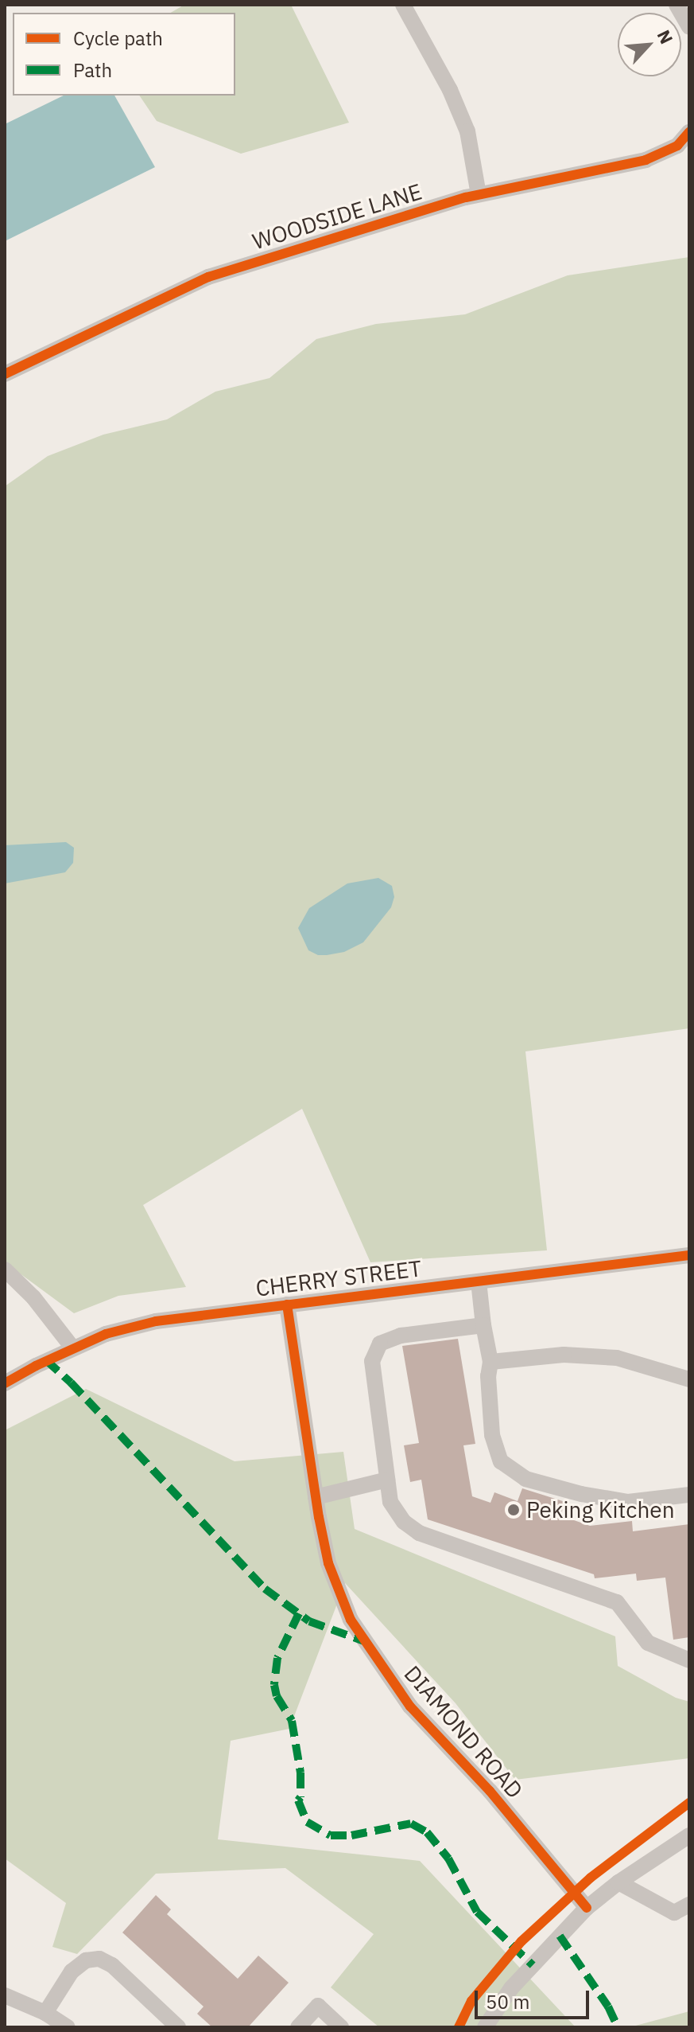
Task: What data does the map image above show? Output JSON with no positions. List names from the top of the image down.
{
  "streets": {
    "street": ["WOODSIDE LANE", "CHERRY STREET", "DIAMOND ROAD"]
  },
  "crossings": [
    ["CHERRY STREET", "DIAMOND ROAD"]
  ],
  "places": ["Peking Kitchen"],
  "legend": ["Cycle path", "Path"],
  "scale_bar": "50 m",
  "north": "top right"
}
